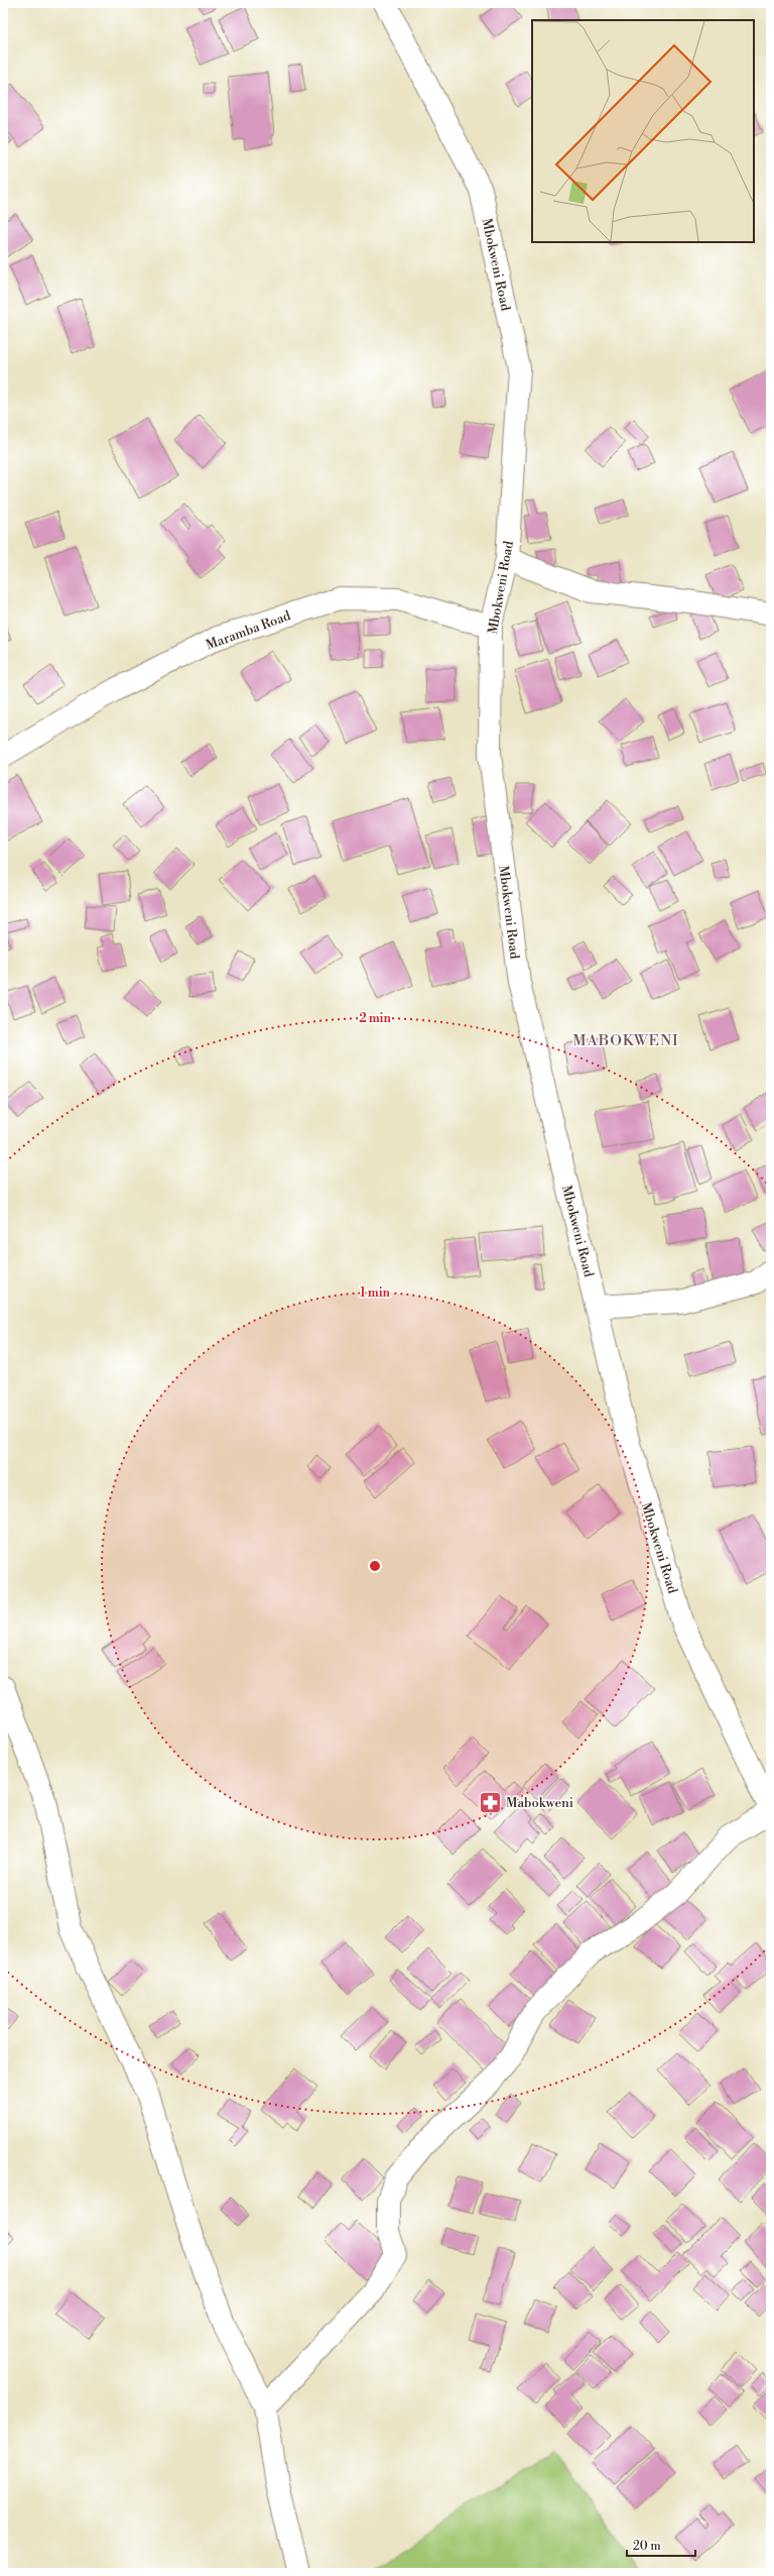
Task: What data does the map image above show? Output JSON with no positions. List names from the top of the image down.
{
  "streets": {
    "street": ["Mbokweni Road", "Maramba Road"]
  },
  "crossings": [
    ["Mbokweni Road", "Maramba Road"]
  ],
  "districts": ["MABOKWENI"],
  "places": {
    "pharmacy": ["Mabokweni"]
  },
  "scale_bar": "20 m",
  "rings": ["2 min", "1 min"]
}
